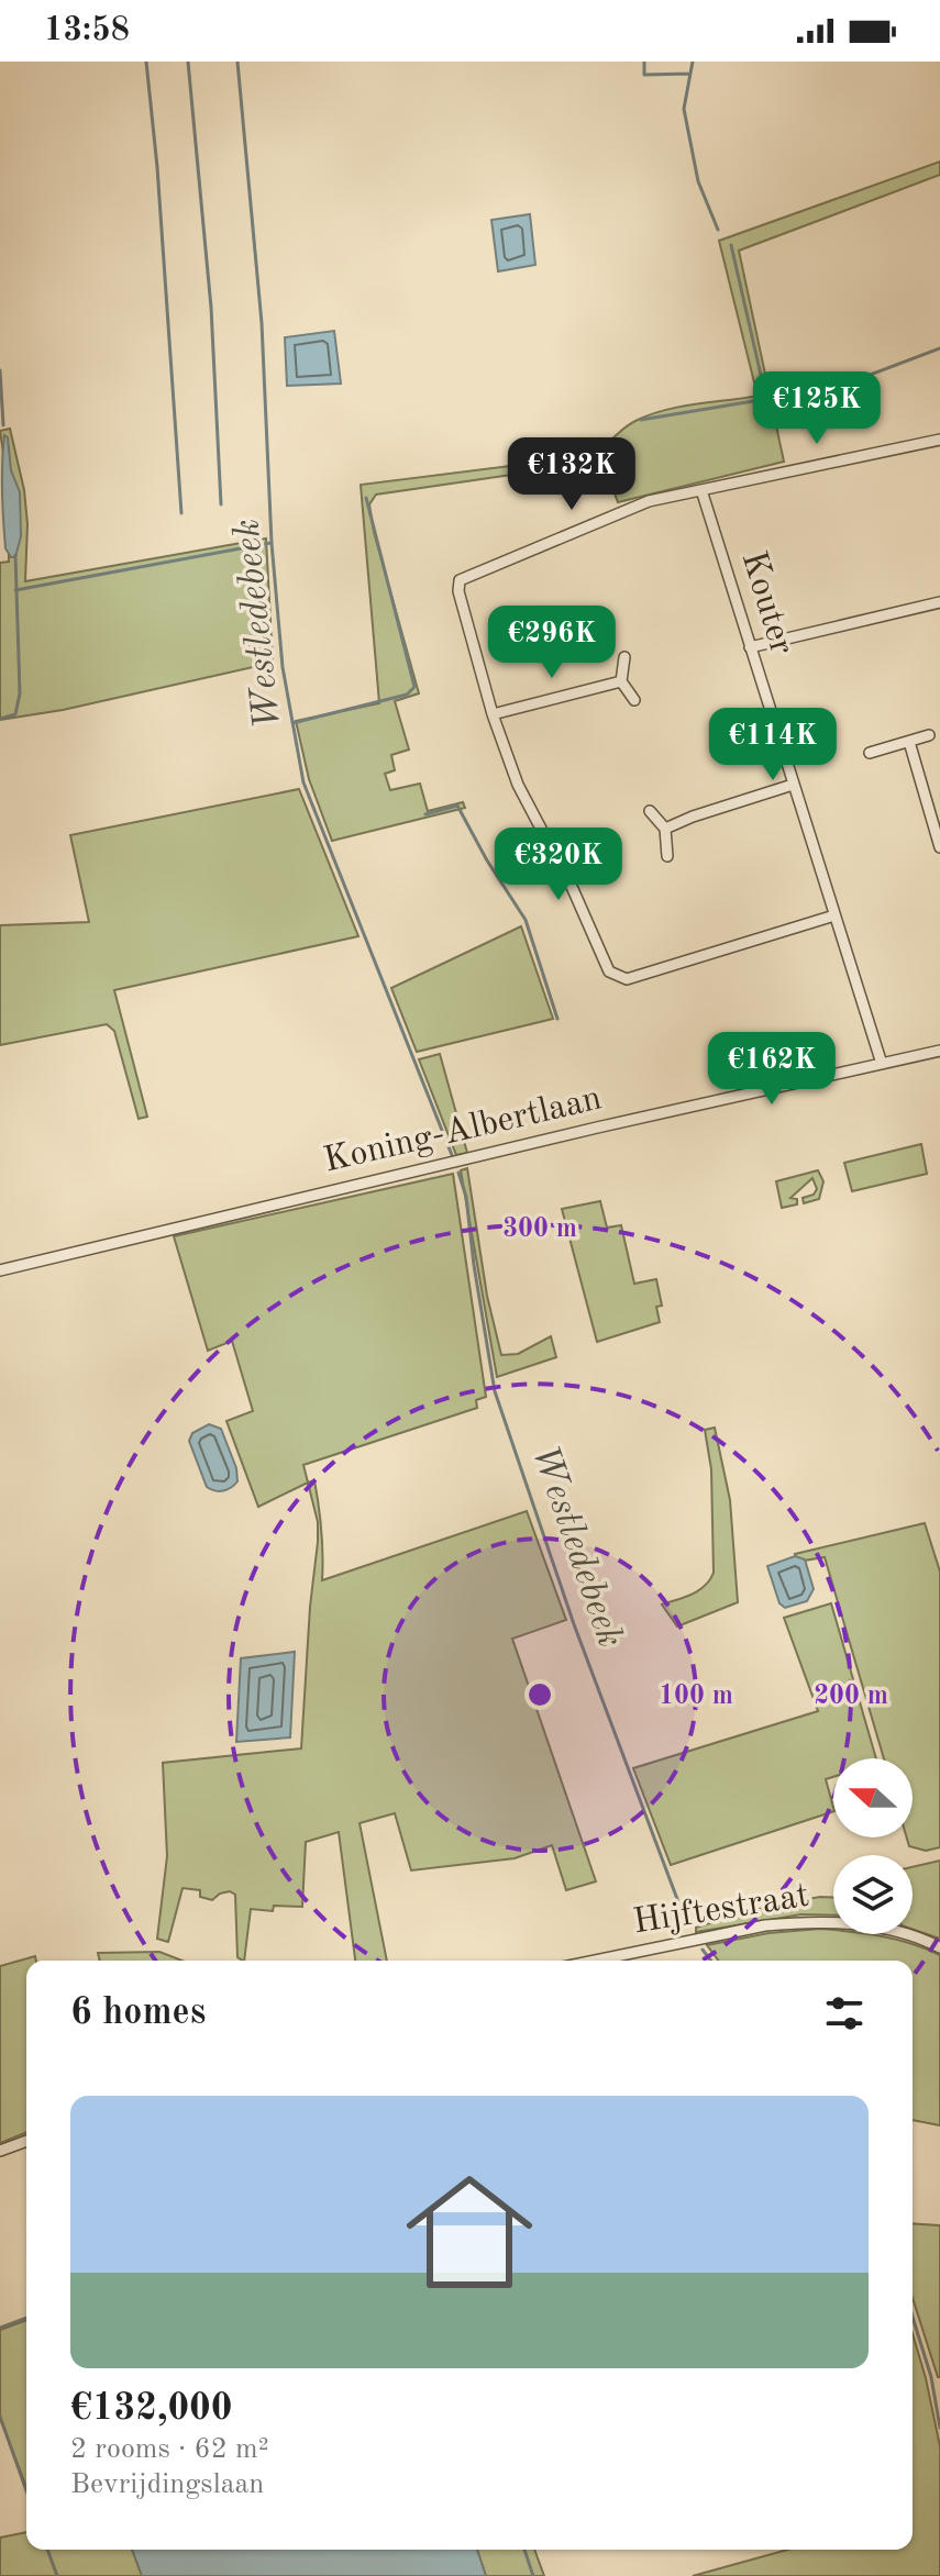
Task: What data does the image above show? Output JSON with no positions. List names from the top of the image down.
{
  "streets": {
    "street": ["Kouter", "Koning-Albertlaan", "Hijftestraat"]
  },
  "crossings": [
    ["Kouter", "Koning-Albertlaan"]
  ],
  "water": ["Westledebeek"],
  "north": "left",
  "page": {
    "status": "13:58",
    "price": [
      "€125K",
      "€132K",
      "€296K",
      "€114K",
      "€320K",
      "€162K"
    ],
    "heading": "6 homes",
    "list": [
      {
        "name": "€132,000",
        "note": "2 rooms · 62 m² · Bevrijdingslaan"
      }
    ]
  },
  "rings": ["300 m", "100 m", "200 m"]
}
